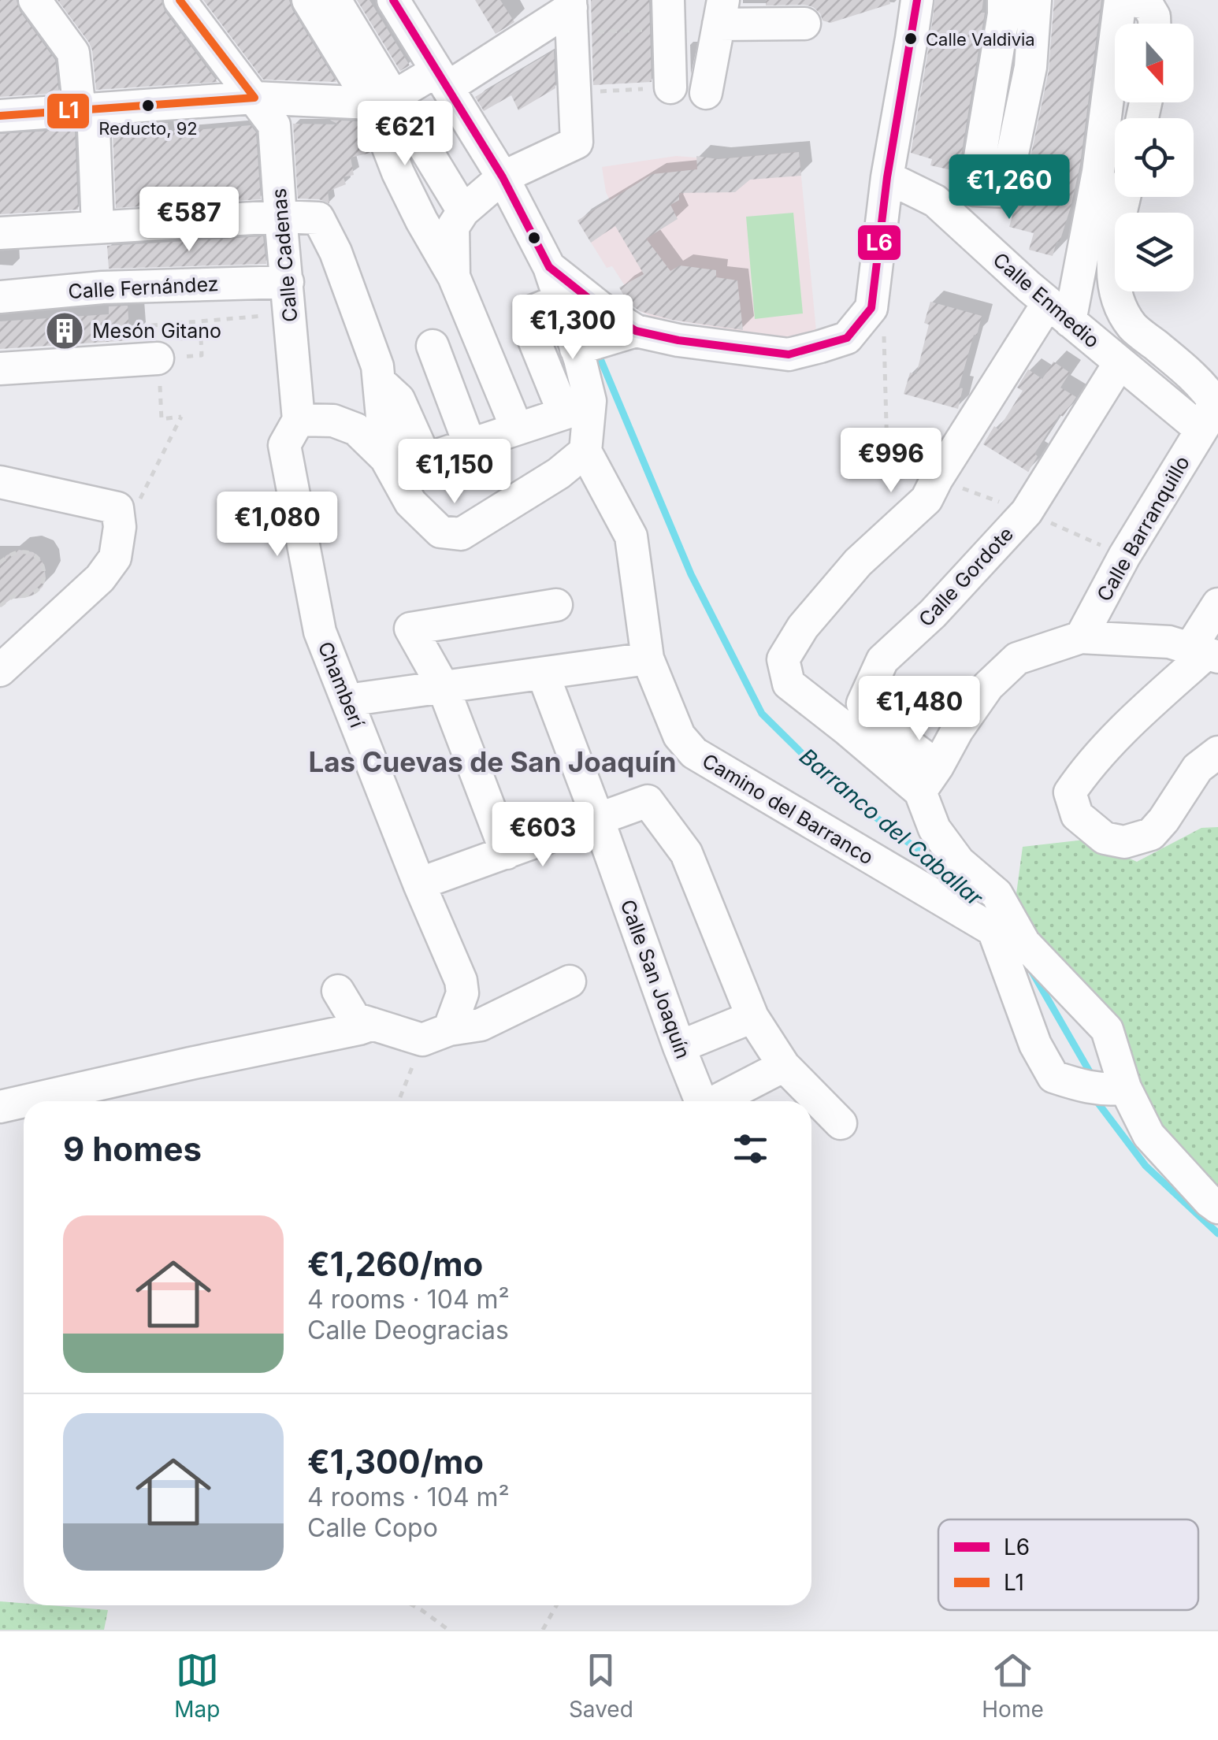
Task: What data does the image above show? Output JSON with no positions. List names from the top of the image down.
{
  "streets": {
    "street": [
      "Calle Cadenas",
      "Calle Fernández",
      "Calle Enmedio",
      "Calle Barranquillo",
      "Calle Gordote",
      "Chamberí",
      "Camino del Barranco",
      "Calle San Joaquín"
    ]
  },
  "crossings": [
    ["Calle Cadenas", "Calle Fernández"],
    ["Calle Cadenas", "Chamberí"],
    ["Calle Enmedio", "Calle Barranquillo"],
    ["Calle Enmedio", "Calle Gordote"]
  ],
  "districts": ["Las Cuevas de San Joaquín"],
  "water": ["Barranco del Caballar"],
  "places": {
    "other": ["Calle Valdivia", "Reducto, 92"],
    "building": ["Mesón Gitano"]
  },
  "lines": ["transit line L6", "transit line L1"],
  "legend": ["L6", "L1"],
  "north": "bottom",
  "page": {
    "price": [
      "€621",
      "€1,260",
      "€587",
      "€1,300",
      "€996",
      "€1,150",
      "€1,080",
      "€1,480",
      "€603"
    ],
    "heading": "9 homes",
    "list": [
      {
        "name": "€1,260/mo",
        "note": "4 rooms · 104 m² · Calle Deogracias"
      },
      {
        "name": "€1,300/mo",
        "note": "4 rooms · 104 m² · Calle Copo"
      }
    ],
    "tabs": ["Map", "Saved", "Home"]
  }
}
